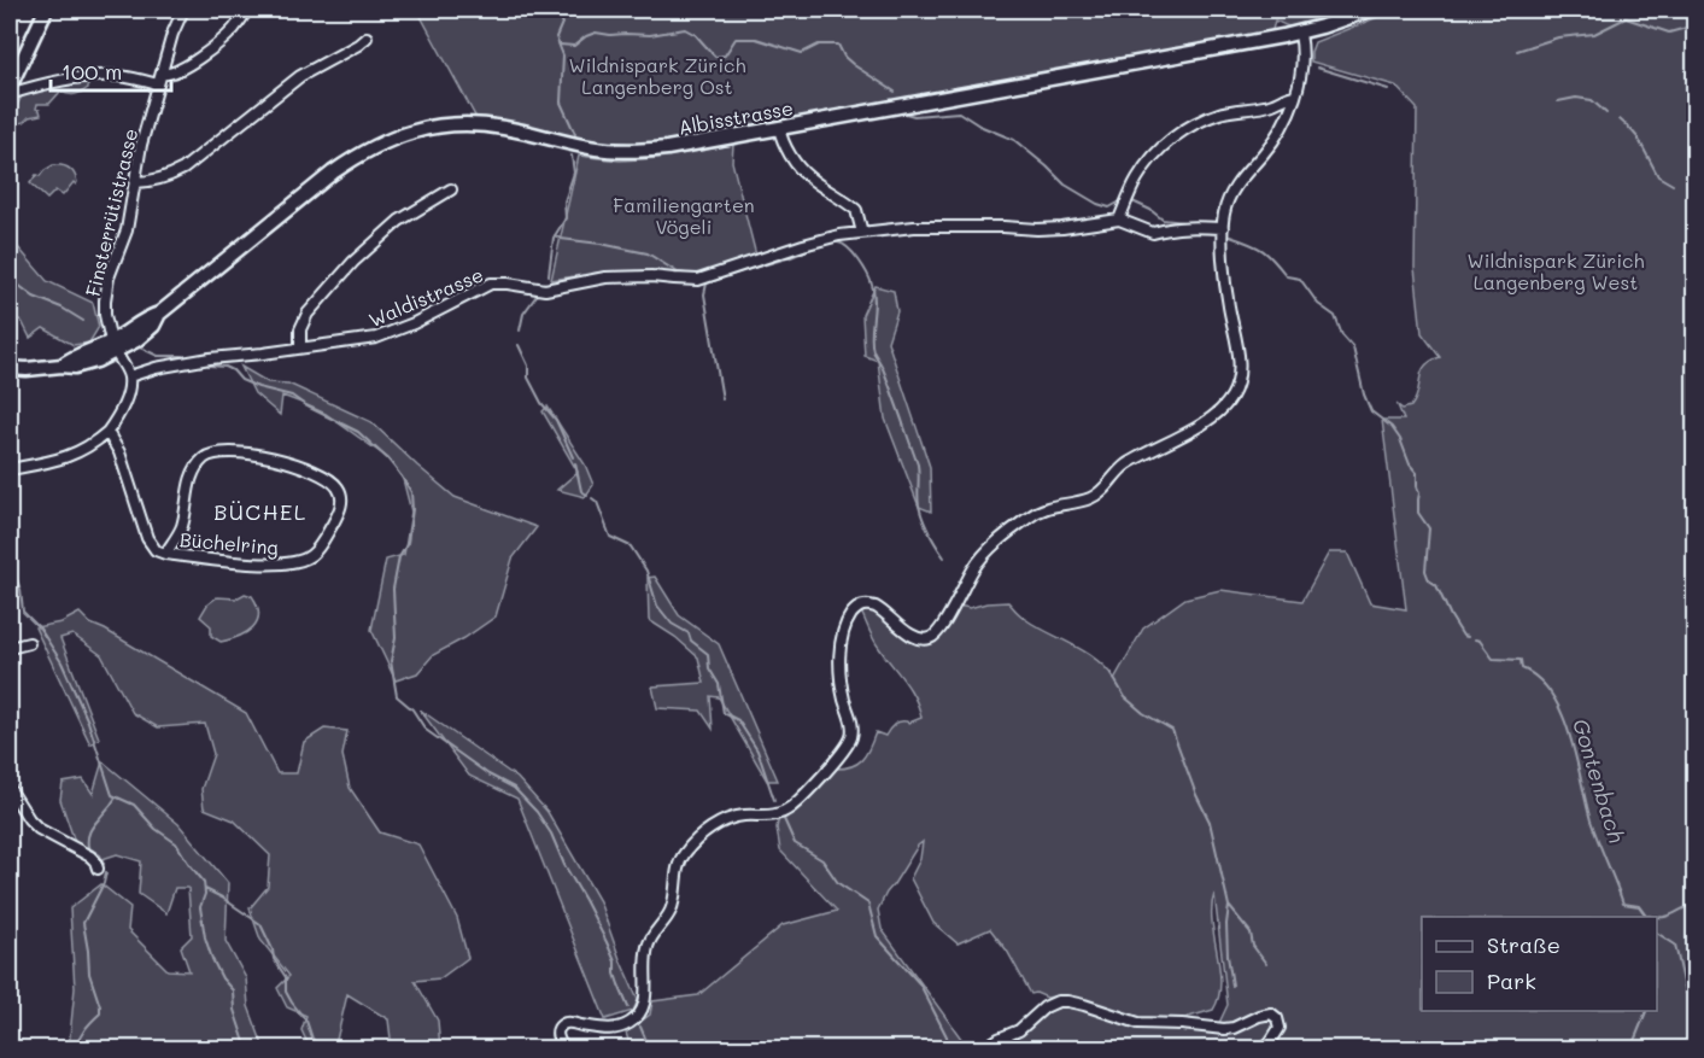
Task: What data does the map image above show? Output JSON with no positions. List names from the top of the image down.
{
  "streets": {
    "main road": ["Albisstrasse"],
    "street": ["Finsterrütistrasse", "Waldistrasse", "Büchelring"]
  },
  "crossings": [
    ["Albisstrasse", "Finsterrütistrasse"]
  ],
  "districts": ["BÜCHEL"],
  "water": ["Gontenbach"],
  "parks": ["Wildnispark Zürich Langenberg Ost", "Familiengarten Vögeli", "Wildnispark Zürich Langenberg West"],
  "legend": ["Straße", "Park"],
  "scale_bar": "100 m"
}
